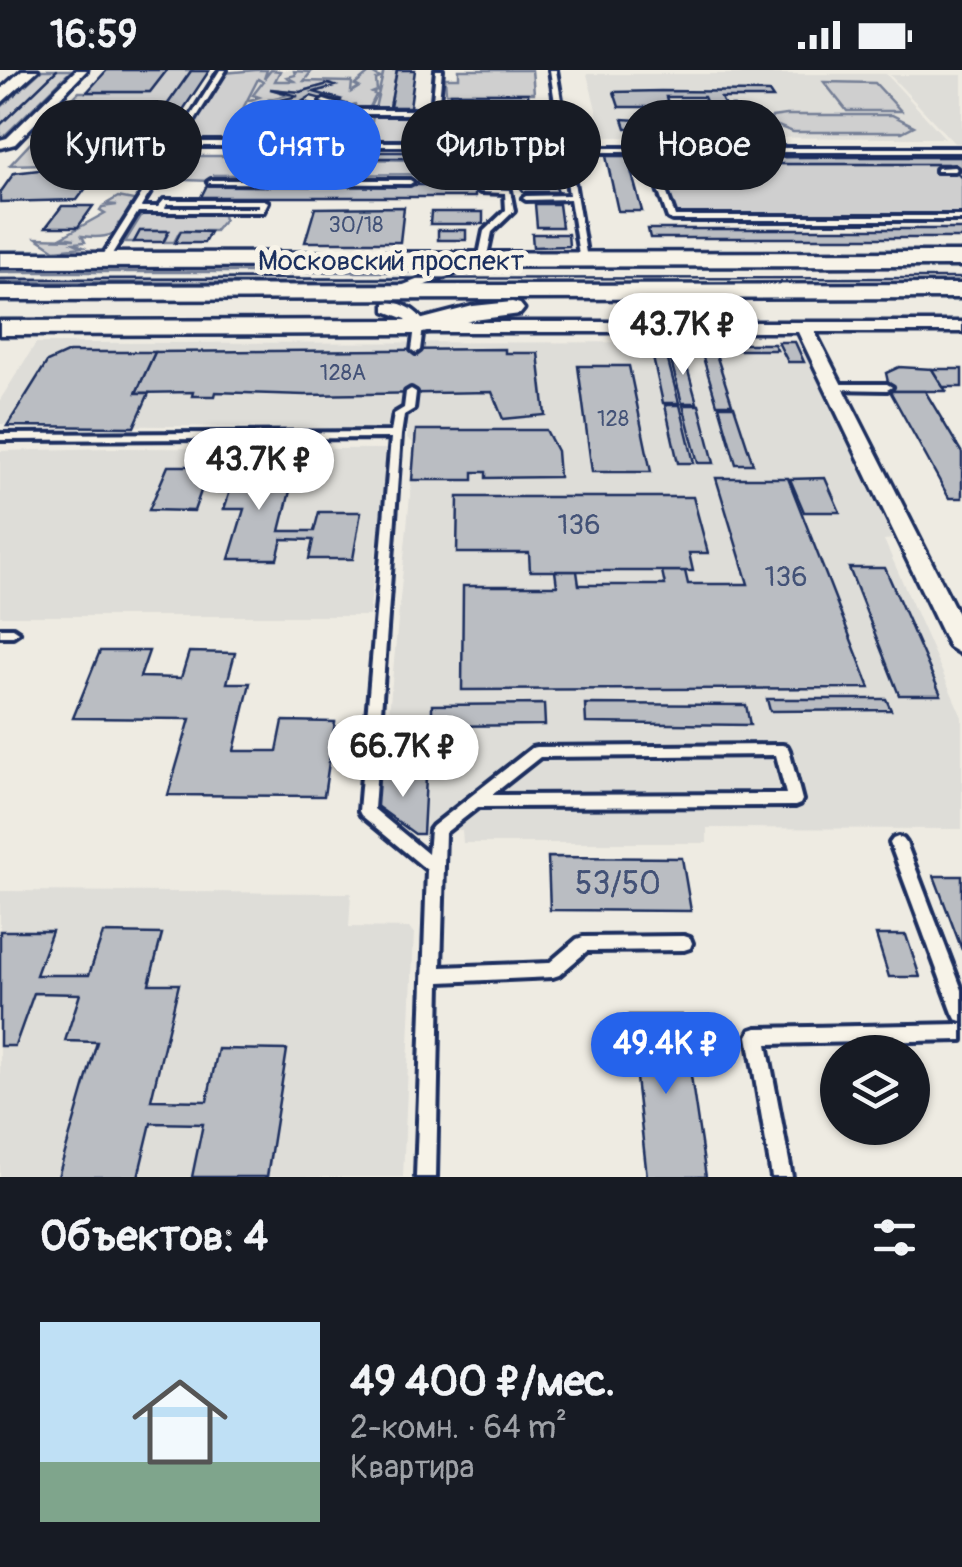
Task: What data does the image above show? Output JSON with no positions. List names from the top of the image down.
{
  "streets": {
    "main road": ["Московский проспект"]
  },
  "house_numbers": [
    "30/18",
    "128А",
    "128",
    "136",
    "136",
    "53/50"
  ],
  "page": {
    "status": "16:59",
    "chip": [
      "Купить",
      "Снять",
      "Фильтры",
      "Новое"
    ],
    "price": [
      "43.7K ₽",
      "43.7K ₽",
      "66.7K ₽",
      "49.4K ₽"
    ],
    "heading": "Объектов: 4",
    "list": [
      {
        "name": "49 400 ₽/мес.",
        "note": "2-комн. · 64 m² · Квартира"
      }
    ]
  }
}
